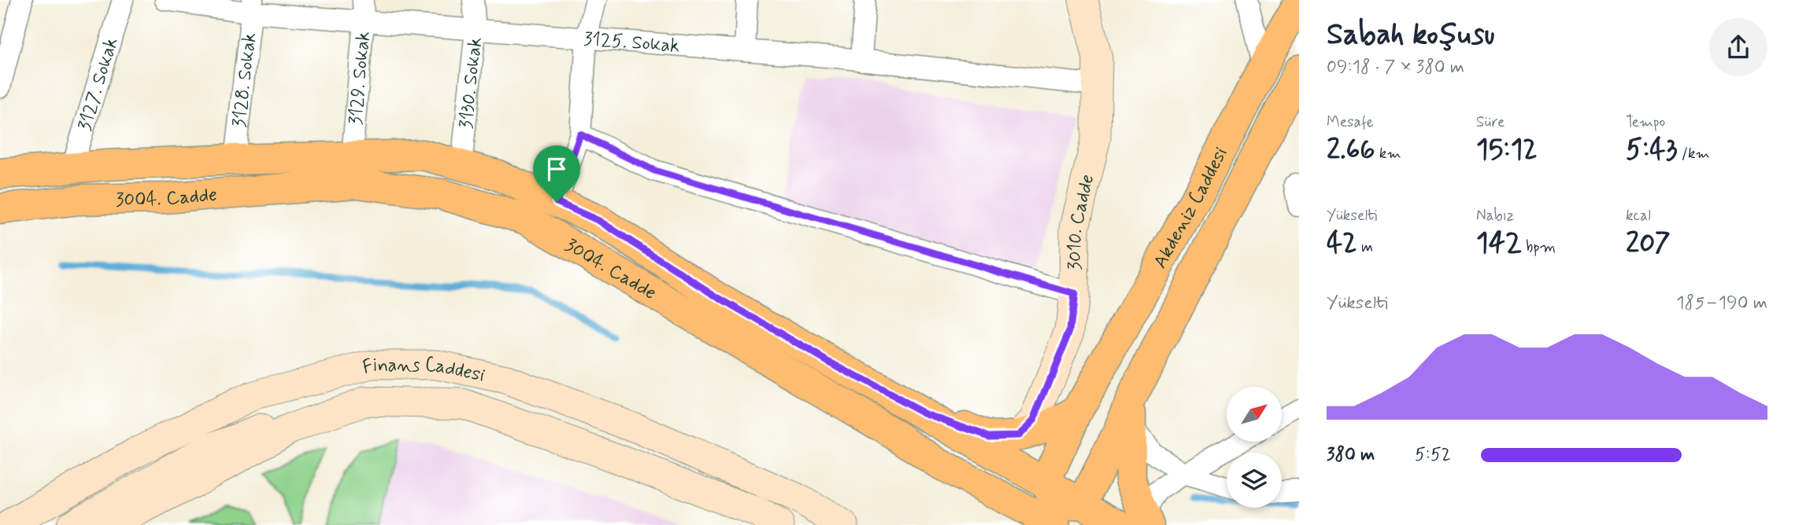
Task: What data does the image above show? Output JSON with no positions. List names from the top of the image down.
{
  "streets": {
    "main road": ["3004. Cadde", "Akdeniz Caddesi"],
    "street": [
      "3125. Sokak",
      "3129. Sokak",
      "3128. Sokak",
      "3130. Sokak",
      "3127. Sokak",
      "3010. Cadde",
      "Finans Caddesi"
    ]
  },
  "crossings": [
    ["3125. Sokak", "3129. Sokak"],
    ["3125. Sokak", "3128. Sokak"],
    ["3125. Sokak", "3130. Sokak"],
    ["3125. Sokak", "3010. Cadde"],
    ["3129. Sokak", "3004. Cadde"],
    ["3128. Sokak", "3004. Cadde"],
    ["3130. Sokak", "3004. Cadde"],
    ["3127. Sokak", "3004. Cadde"],
    ["3004. Cadde", "Akdeniz Caddesi"]
  ],
  "north": "top right",
  "page": {
    "heading": ["Sabah koşusu", "09:18 · 7 × 380 m"],
    "stats": [
      ["Mesafe", "2.66 km"],
      ["Süre", "15:12"],
      ["Tempo", "5:43 /km"],
      ["Yükselti", "42 m"],
      ["Nabız", "142 bpm"],
      ["kcal", "207"]
    ],
    "chart": ["Yükselti", "185–190 m"],
    "list": [
      {
        "name": "380 m",
        "note": "5:52"
      }
    ]
  }
}
